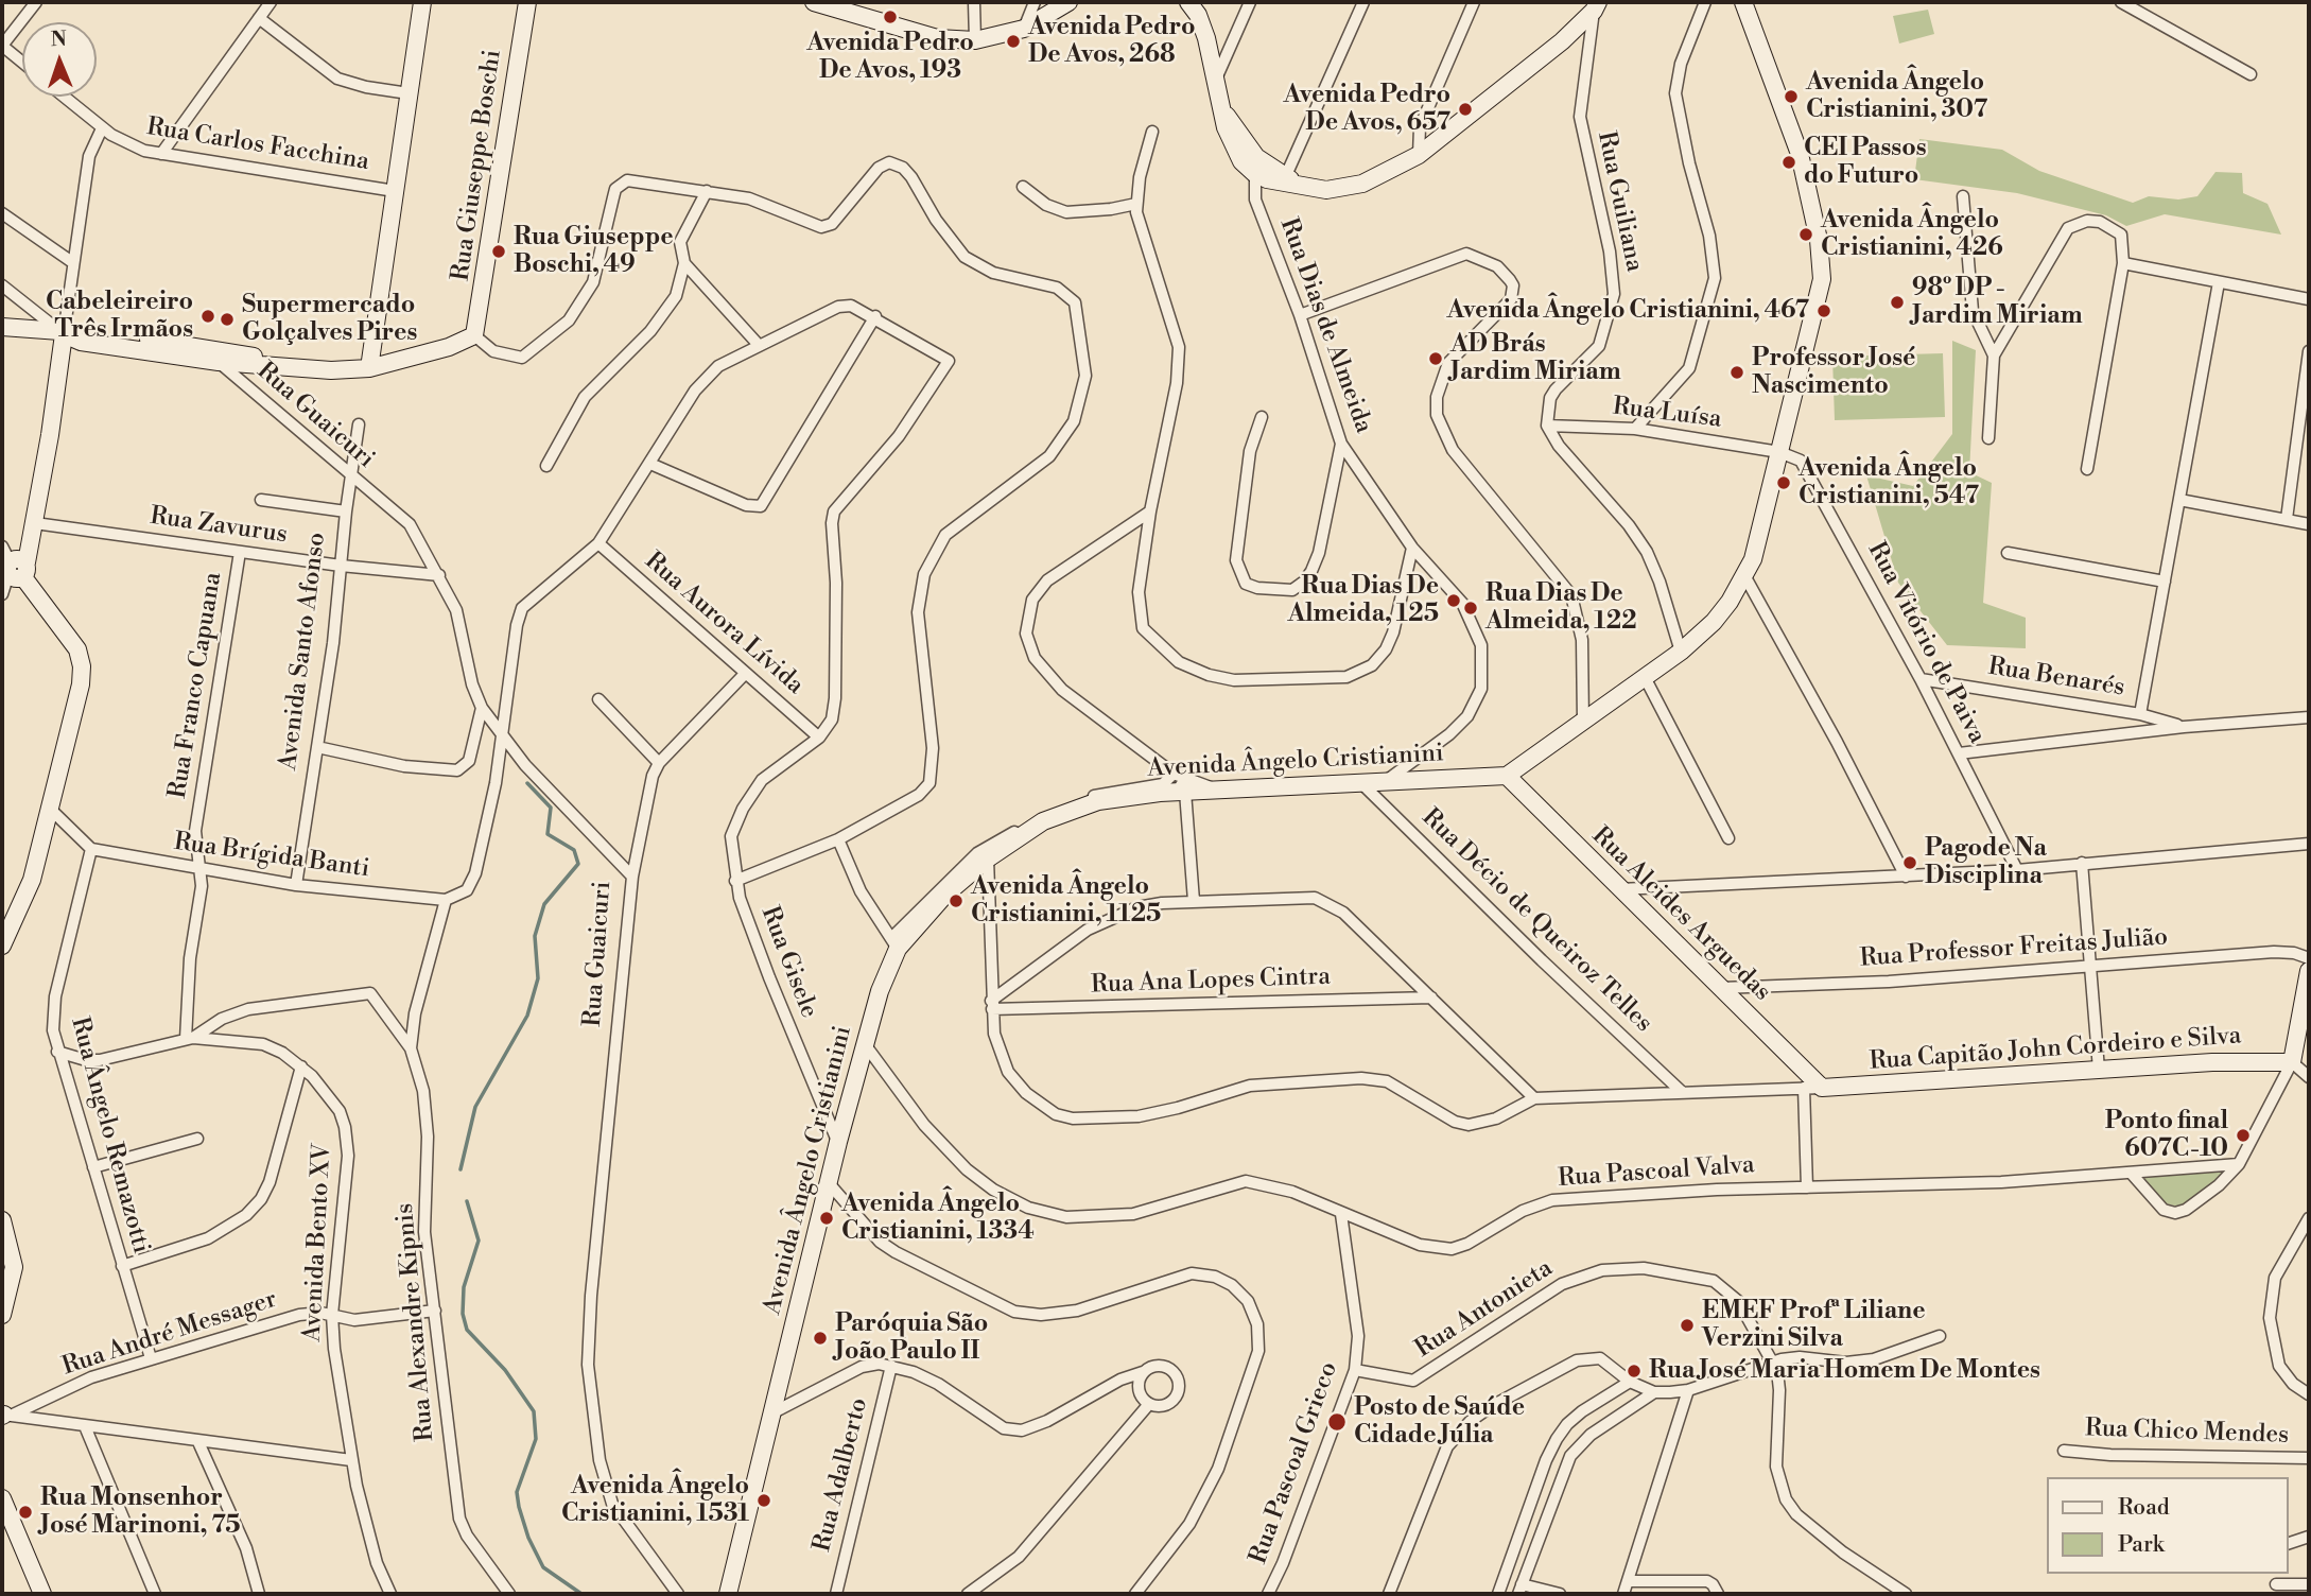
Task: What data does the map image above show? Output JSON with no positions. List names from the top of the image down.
{
  "streets": {
    "street": [
      "Rua Carlos Facchina",
      "Rua Giuseppe Boschi",
      "Rua Guiliana",
      "Rua Dias de Almeida",
      "Rua Luísa",
      "Rua Guaicuri",
      "Rua Zavurus",
      "Rua Aurora Lívida",
      "Rua Vitório de Paiva",
      "Avenida Santo Afonso",
      "Rua Benarés",
      "Rua Franco Capuana",
      "Avenida Ângelo Cristianini",
      "Rua Brígida Banti",
      "Rua Alcides Arguedas",
      "Rua Décio de Queiroz Telles",
      "Rua Professor Freitas Julião",
      "Rua Gisele",
      "Rua Ana Lopes Cintra",
      "Rua Capitão John Cordeiro e Silva",
      "Rua Ângelo Remazotti",
      "Rua Pascoal Valva",
      "Avenida Bento XV",
      "Rua Antonieta",
      "Rua Alexandre Kipnis",
      "Rua André Messager",
      "Rua Chico Mendes",
      "Rua Pascoal Grieco",
      "Rua Adalberto"
    ]
  },
  "crossings": [
    ["Rua Guiliana", "Rua Luísa"],
    ["Rua Dias de Almeida", "Avenida Ângelo Cristianini"],
    ["Rua Luísa", "Rua Vitório de Paiva"],
    ["Rua Guaicuri", "Rua Zavurus"],
    ["Rua Guaicuri", "Avenida Santo Afonso"],
    ["Rua Zavurus", "Avenida Santo Afonso"],
    ["Rua Zavurus", "Rua Franco Capuana"],
    ["Rua Aurora Lívida", "Rua Gisele"],
    ["Rua Vitório de Paiva", "Rua Benarés"],
    ["Avenida Santo Afonso", "Rua Brígida Banti"],
    ["Rua Franco Capuana", "Rua Brígida Banti"],
    ["Rua Franco Capuana", "Avenida Bento XV"],
    ["Rua Franco Capuana", "Rua Alexandre Kipnis"],
    ["Avenida Ângelo Cristianini", "Rua Alcides Arguedas"],
    ["Avenida Ângelo Cristianini", "Rua Décio de Queiroz Telles"],
    ["Avenida Ângelo Cristianini", "Rua Gisele"],
    ["Avenida Ângelo Cristianini", "Rua Pascoal Valva"],
    ["Rua Brígida Banti", "Rua Ângelo Remazotti"],
    ["Rua Alcides Arguedas", "Rua Professor Freitas Julião"],
    ["Rua Alcides Arguedas", "Rua Capitão John Cordeiro e Silva"],
    ["Rua Ângelo Remazotti", "Avenida Bento XV"],
    ["Rua Ângelo Remazotti", "Rua André Messager"],
    ["Rua Pascoal Valva", "Rua Pascoal Grieco"],
    ["Avenida Bento XV", "Rua Alexandre Kipnis"],
    ["Avenida Bento XV", "Rua André Messager"],
    ["Rua Antonieta", "Rua Pascoal Grieco"],
    ["Rua Alexandre Kipnis", "Rua André Messager"]
  ],
  "places": [
    "Avenida Pedro De Avos, 193",
    "Avenida Pedro De Avos, 268",
    "Avenida Ângelo Cristianini, 307",
    "Avenida Pedro De Avos, 657",
    "CEI Passos do Futuro",
    "Avenida Ângelo Cristianini, 426",
    "Rua Giuseppe Boschi, 49",
    "98º DP - Jardim Miriam",
    "Avenida Ângelo Cristianini, 467",
    "Cabeleireiro Três Irmãos",
    "Supermercado Golçalves Pires",
    "AD Brás Jardim Miriam",
    "Professor José Nascimento",
    "Avenida Ângelo Cristianini, 547",
    "Rua Dias De Almeida, 125",
    "Rua Dias De Almeida, 122",
    "Pagode Na Disciplina",
    "Avenida Ângelo Cristianini, 1125",
    "Ponto final 607C-10",
    "Avenida Ângelo Cristianini, 1334",
    "EMEF Profª Liliane Verzini Silva",
    "Paróquia São João Paulo II",
    "Rua José Maria Homem De Montes",
    "Posto de Saúde Cidade Júlia",
    "Avenida Ângelo Cristianini, 1531",
    "Rua Monsenhor José Marinoni, 75"
  ],
  "legend": ["Road", "Park"],
  "north": "top"
}
